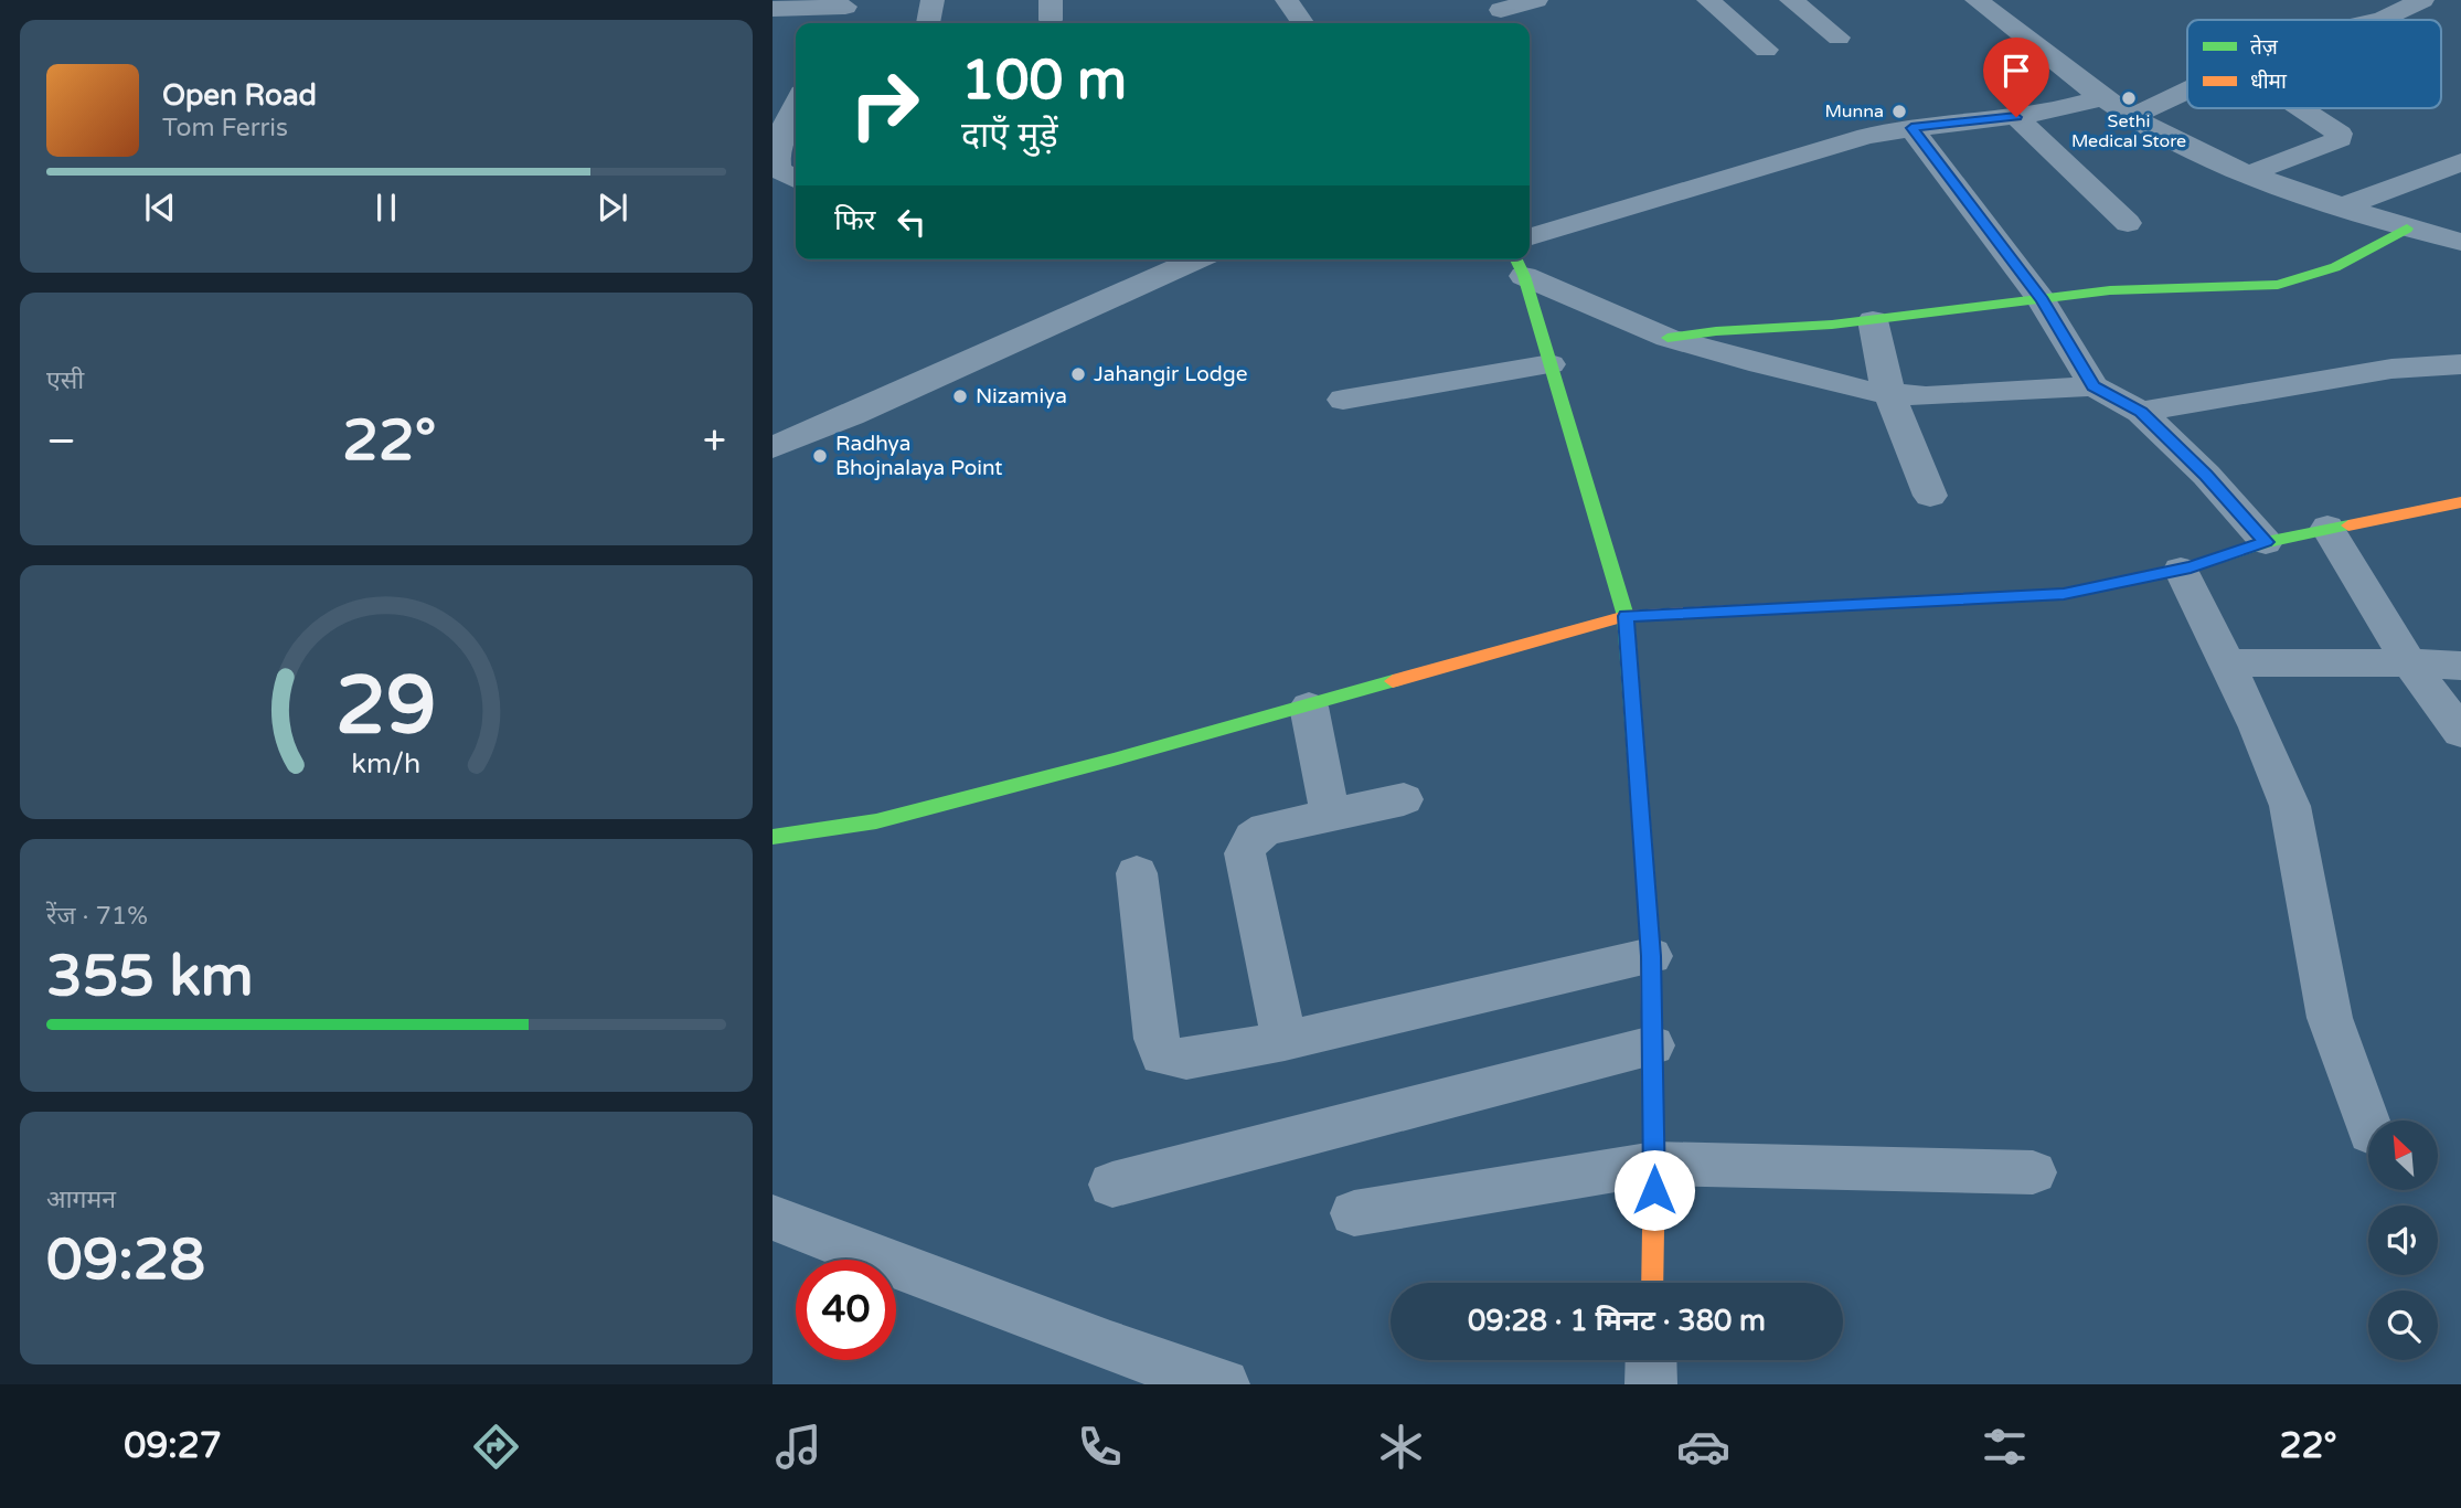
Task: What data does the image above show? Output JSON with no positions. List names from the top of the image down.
{
  "places": [
    "Sethi Medical Store",
    "Munna",
    "Jahangir Lodge",
    "Nizamiya",
    "Radhya Bhojnalaya Point"
  ],
  "legend": ["तेज़", "धीमा"],
  "north": "top left",
  "page": {
    "turn": ["100 m", "दाएँ मुड़ें"],
    "song": ["Open Road", "Tom Ferris"],
    "then": "फिर",
    "tile": [
      "एसी",
      ["रेंज · 71%", "355 km"],
      ["आगमन", "09:28"]
    ],
    "heat": ["−", "22°", "+"],
    "limit": "40",
    "trip": "09:28 · 1 मिनट · 380 m",
    "tabs": ["09:27", "22°"],
    "gauge": ["29", "km/h"]
  }
}
